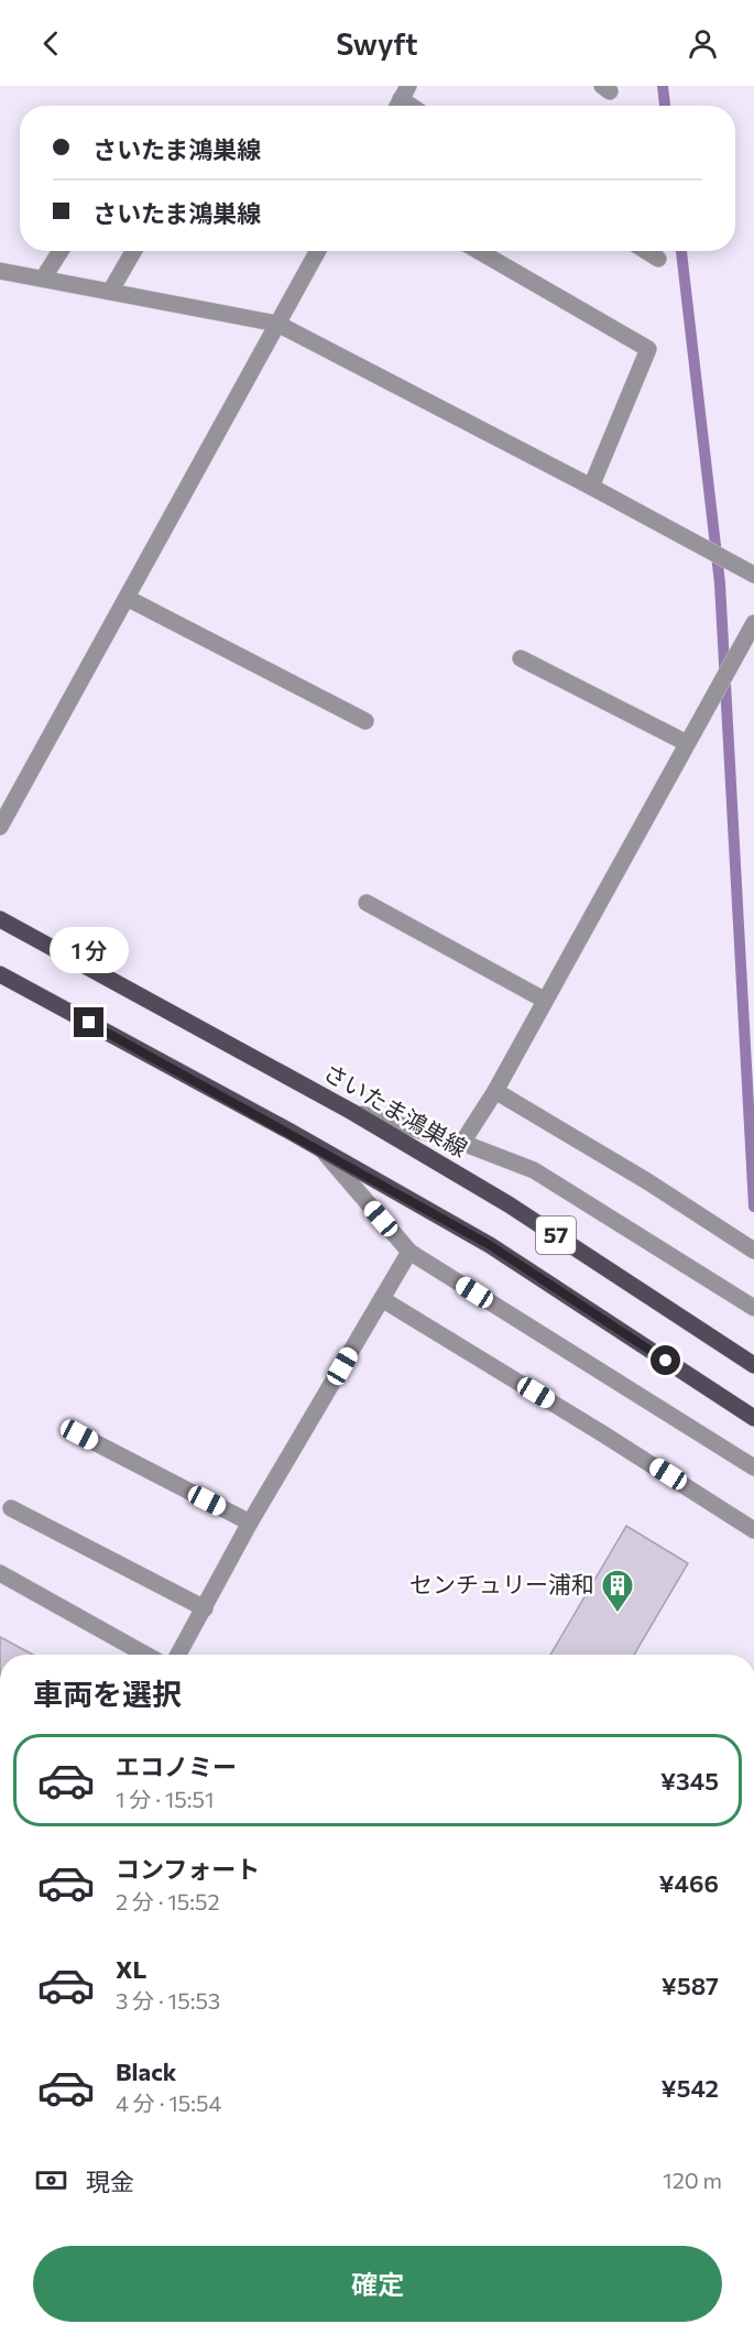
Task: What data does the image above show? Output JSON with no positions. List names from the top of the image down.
{
  "streets": {
    "main road": ["さいたま鴻巣線", "57"]
  },
  "places": {
    "building": ["センチュリー浦和"]
  },
  "page": {
    "header": "Swyft",
    "banner": ["さいたま鴻巣線", "さいたま鴻巣線"],
    "bubble": "1 分",
    "heading": "車両を選択",
    "list": [
      {
        "name": "エコノミー",
        "note": "1 分 · 15:51",
        "value": "¥345"
      },
      {
        "name": "コンフォート",
        "note": "2 分 · 15:52",
        "value": "¥466"
      },
      {
        "name": "XL",
        "note": "3 分 · 15:53",
        "value": "¥587"
      },
      {
        "name": "Black",
        "note": "4 分 · 15:54",
        "value": "¥542"
      }
    ],
    "pay": ["現金", "120 m"],
    "buttons": "確定"
  }
}
